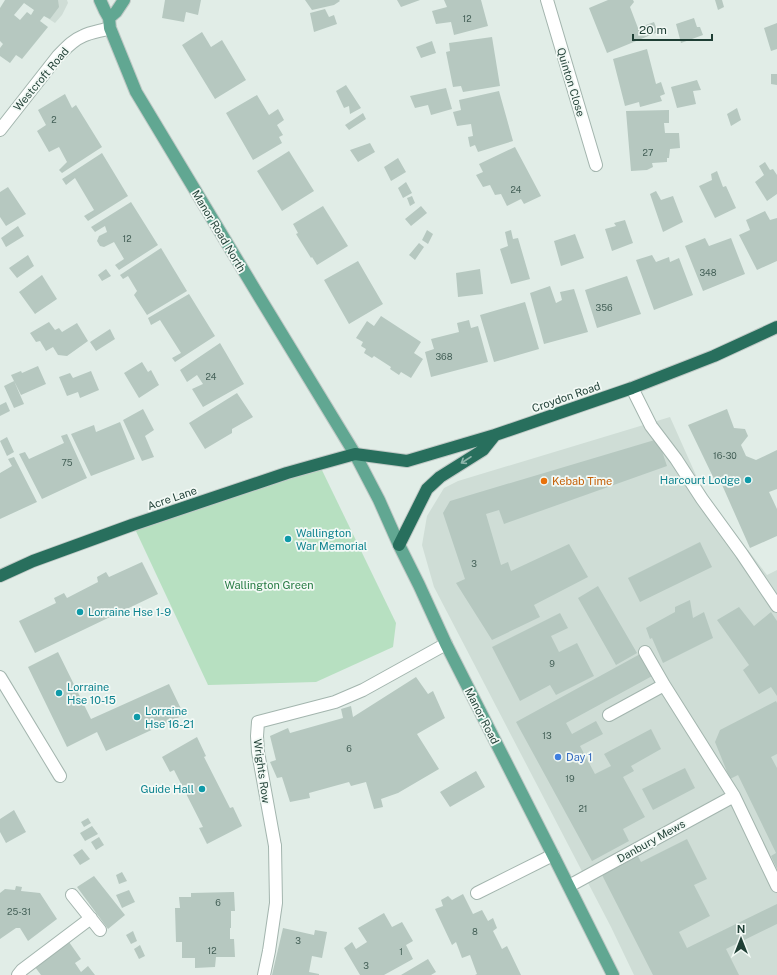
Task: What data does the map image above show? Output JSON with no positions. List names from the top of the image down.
{
  "streets": {
    "highway": ["Croydon Road", "Acre Lane"],
    "main road": ["Manor Road North", "Manor Road"],
    "street": [
      "Westcroft Road",
      "Quinton Close",
      "Wrights Row",
      "Danbury Mews"
    ]
  },
  "crossings": [
    ["Westcroft Road", "Manor Road North"],
    ["Manor Road North", "Croydon Road"],
    ["Manor Road North", "Acre Lane"],
    ["Manor Road North", "Manor Road"],
    ["Croydon Road", "Acre Lane"],
    ["Croydon Road", "Manor Road"],
    ["Acre Lane", "Manor Road"],
    ["Manor Road", "Wrights Row"],
    ["Manor Road", "Danbury Mews"]
  ],
  "parks": ["Wallington Green"],
  "places": [
    "Harcourt Lodge",
    "Kebab Time",
    "Wallington War Memorial",
    "Lorraine Hse 1-9",
    "Lorraine Hse 10-15",
    "Lorraine Hse 16-21",
    "Day 1",
    "Guide Hall"
  ],
  "house_numbers": [
    "12",
    "2",
    "27",
    "24",
    "12",
    "348",
    "356",
    "368",
    "24",
    "16-30",
    "75",
    "3",
    "9",
    "13",
    "6",
    "19",
    "21",
    "6",
    "25-31",
    "8",
    "3",
    "12",
    "1",
    "3"
  ],
  "scale_bar": "20 m",
  "north": "top"
}
